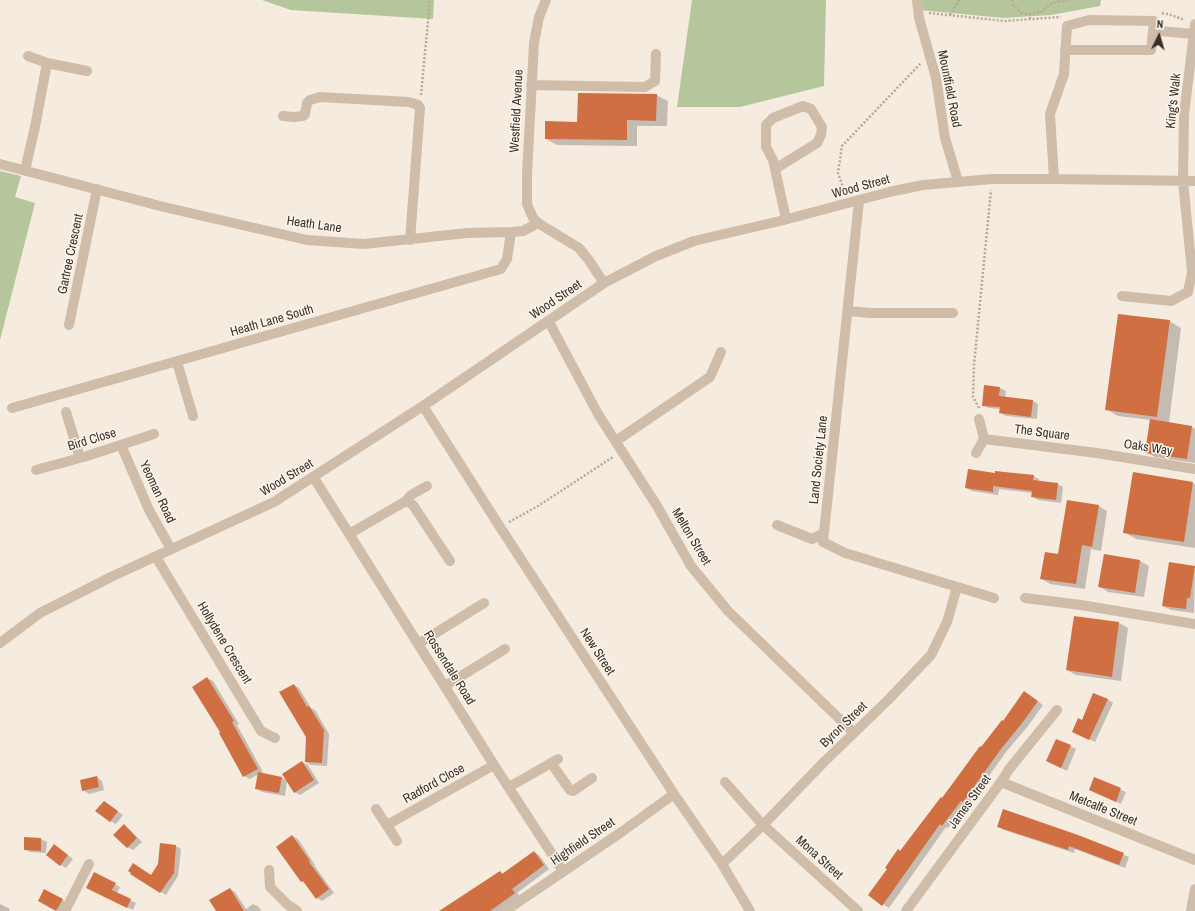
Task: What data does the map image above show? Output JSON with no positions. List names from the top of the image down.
{
  "streets": {
    "street": [
      "Mountfield Road",
      "King's Walk",
      "Westfield Avenue",
      "Wood Street",
      "Heath Lane",
      "Gartree Crescent",
      "Heath Lane South",
      "The Square",
      "Bird Close",
      "Oaks Way",
      "Land Society Lane",
      "Yeoman Road",
      "Melton Street",
      "Hollydene Crescent",
      "New Street",
      "Rossendale Road",
      "Byron Street",
      "Radford Close",
      "James Street",
      "Metcalfe Street",
      "Highfield Street",
      "Mona Street"
    ]
  },
  "crossings": [
    ["Mountfield Road", "Wood Street"],
    ["King's Walk", "Wood Street"],
    ["Westfield Avenue", "Heath Lane"],
    ["Wood Street", "Land Society Lane"],
    ["Wood Street", "Yeoman Road"],
    ["Wood Street", "Melton Street"],
    ["Wood Street", "Hollydene Crescent"],
    ["Wood Street", "New Street"],
    ["Wood Street", "Rossendale Road"],
    ["Heath Lane", "Gartree Crescent"],
    ["Heath Lane", "Heath Lane South"],
    ["The Square", "Oaks Way"],
    ["Bird Close", "Yeoman Road"],
    ["Melton Street", "Byron Street"],
    ["New Street", "Byron Street"],
    ["New Street", "Highfield Street"],
    ["Rossendale Road", "Radford Close"],
    ["Rossendale Road", "Highfield Street"],
    ["Byron Street", "Mona Street"],
    ["James Street", "Metcalfe Street"]
  ],
  "north": "top"
}
